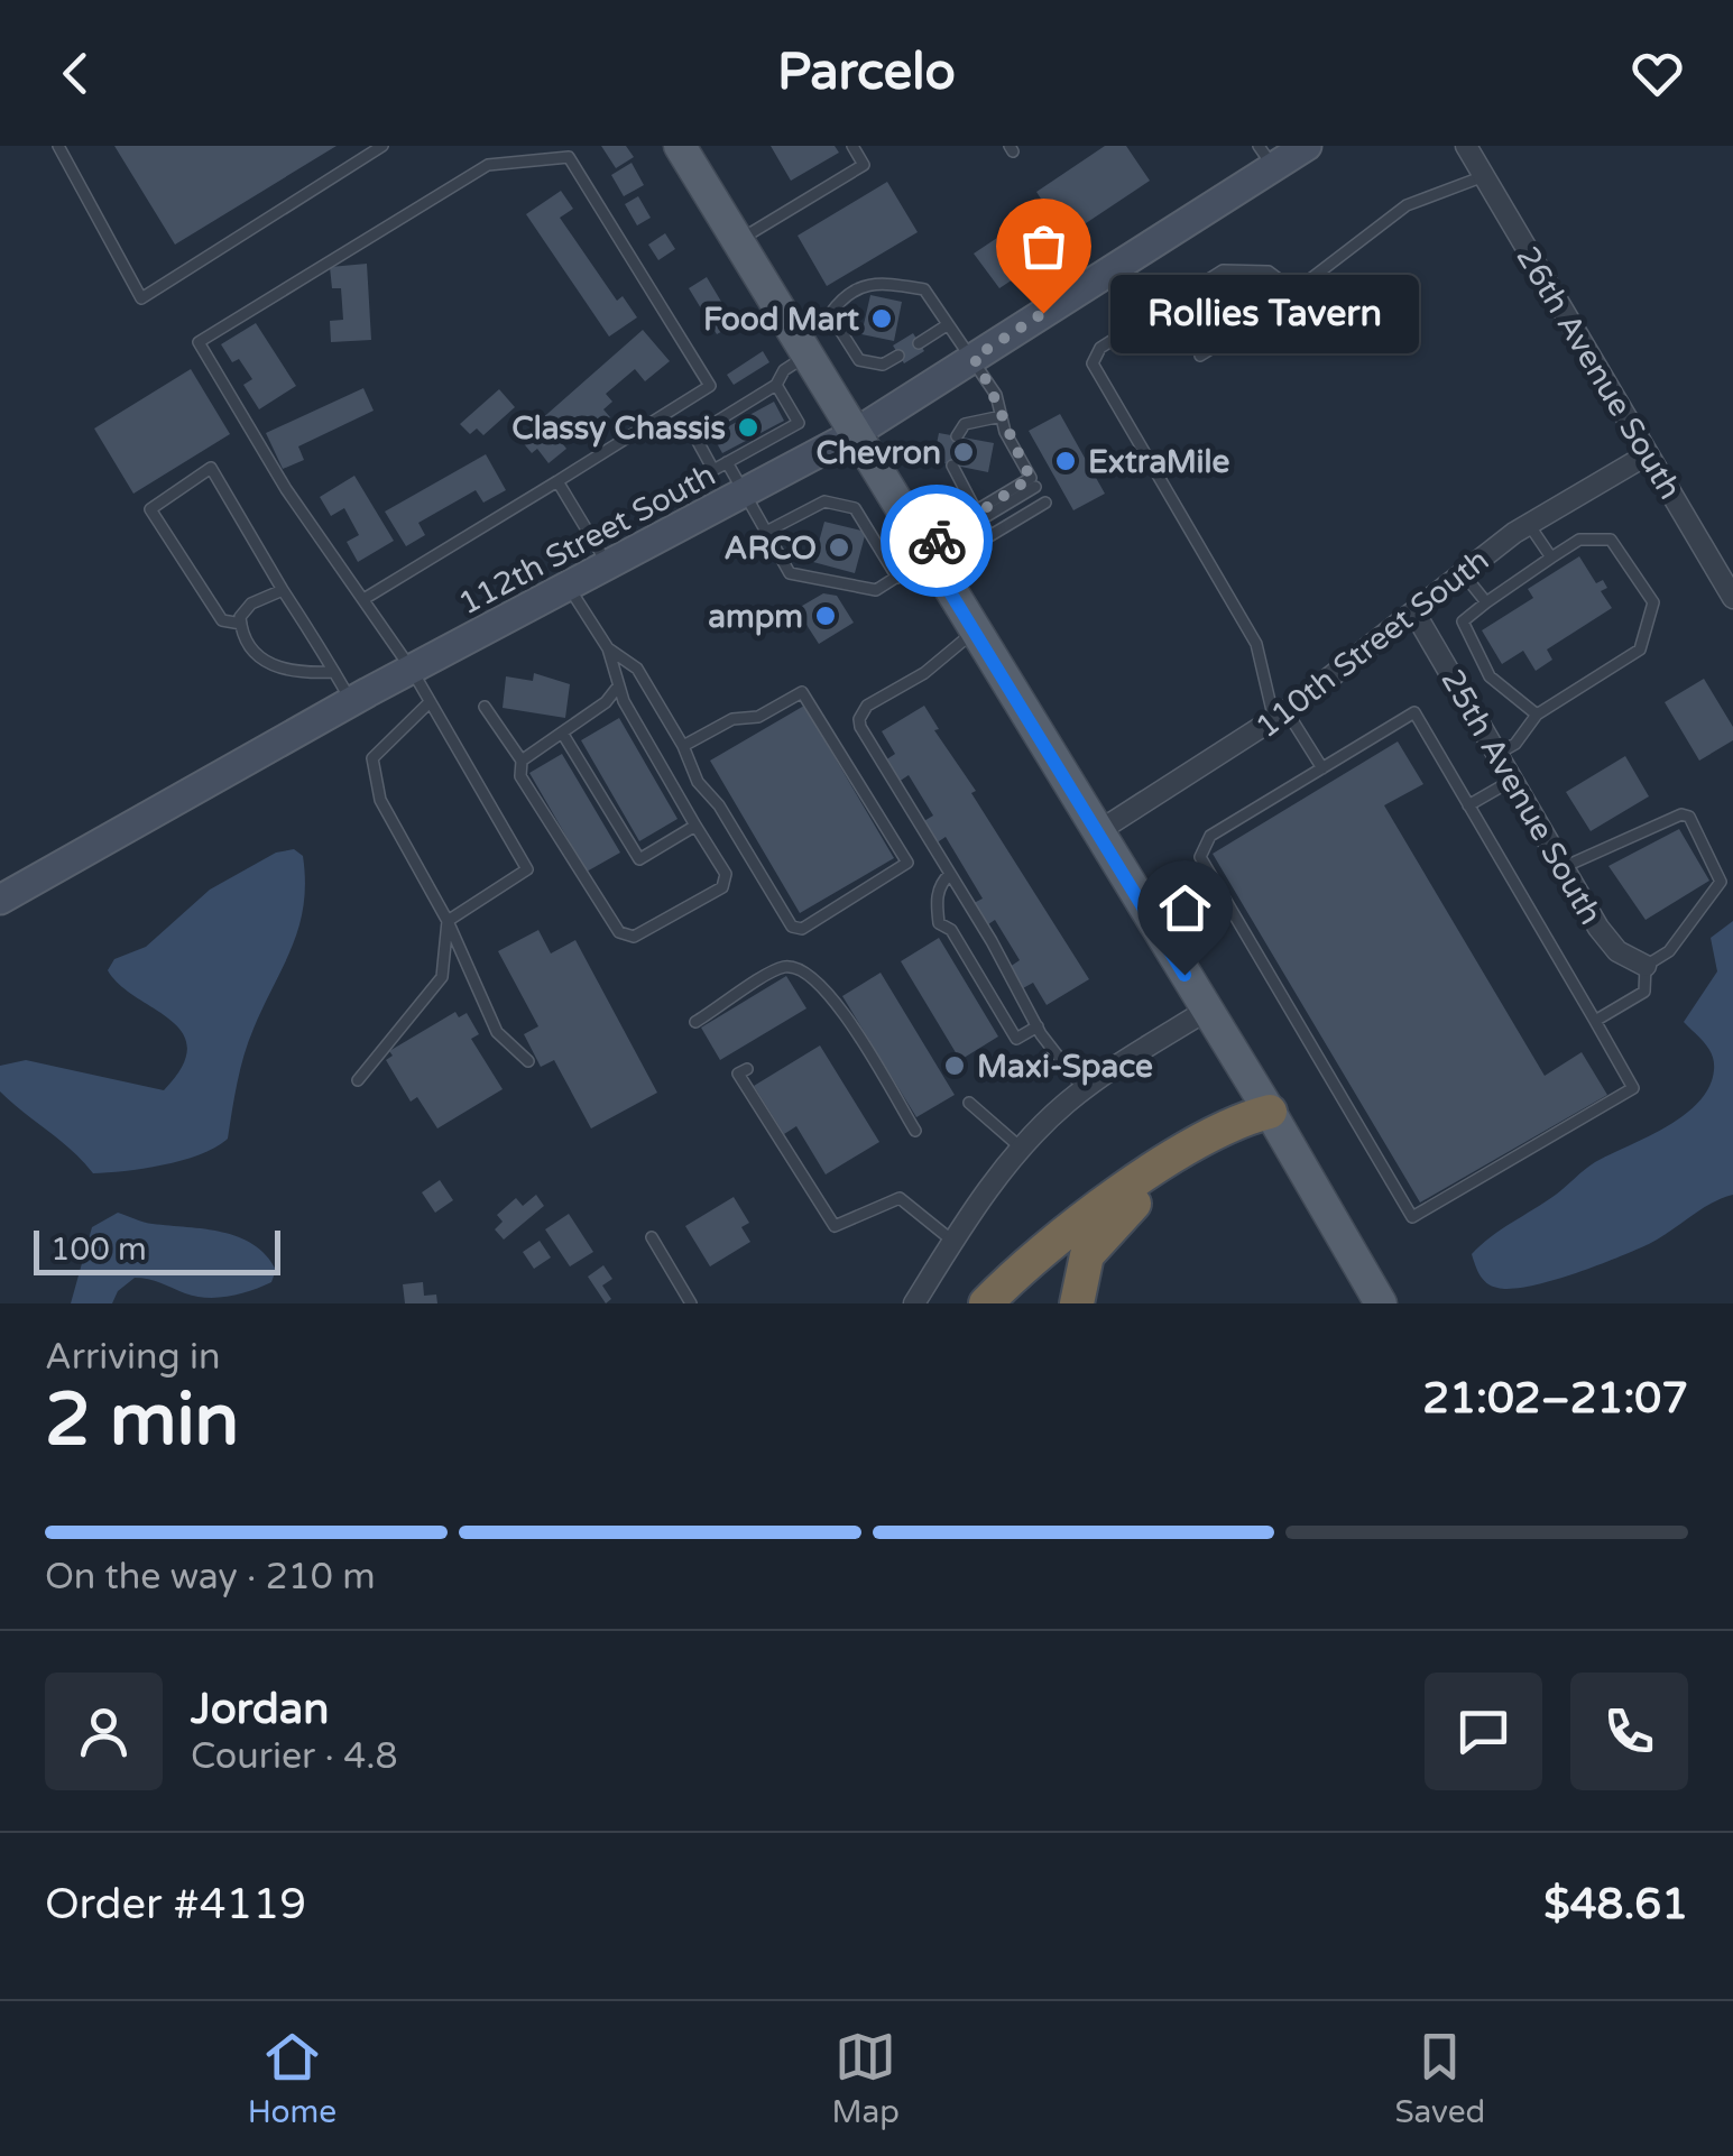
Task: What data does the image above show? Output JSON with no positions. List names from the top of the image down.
{
  "streets": {
    "main road": ["112th Street South"],
    "street": ["26th Avenue South", "110th Street South", "25th Avenue South"]
  },
  "crossings": [
    ["26th Avenue South", "110th Street South"],
    ["110th Street South", "25th Avenue South"]
  ],
  "places": [
    "Rollies Tavern",
    "Food Mart",
    "Classy Chassis",
    "Chevron",
    "ExtraMile",
    "ARCO",
    "ampm",
    "Maxi-Space"
  ],
  "scale_bar": "100 m",
  "page": {
    "header": "Parcelo",
    "bubble": "Rollies Tavern",
    "scale": "100 m",
    "heading": ["2 min", "Arriving in", "21:02–21:07"],
    "panel": [
      "Jordan",
      "Courier · 4.8",
      "Order #4119",
      "$48.61"
    ],
    "bar": "On the way · 210 m",
    "tabs": ["Home", "Map", "Saved"]
  }
}
